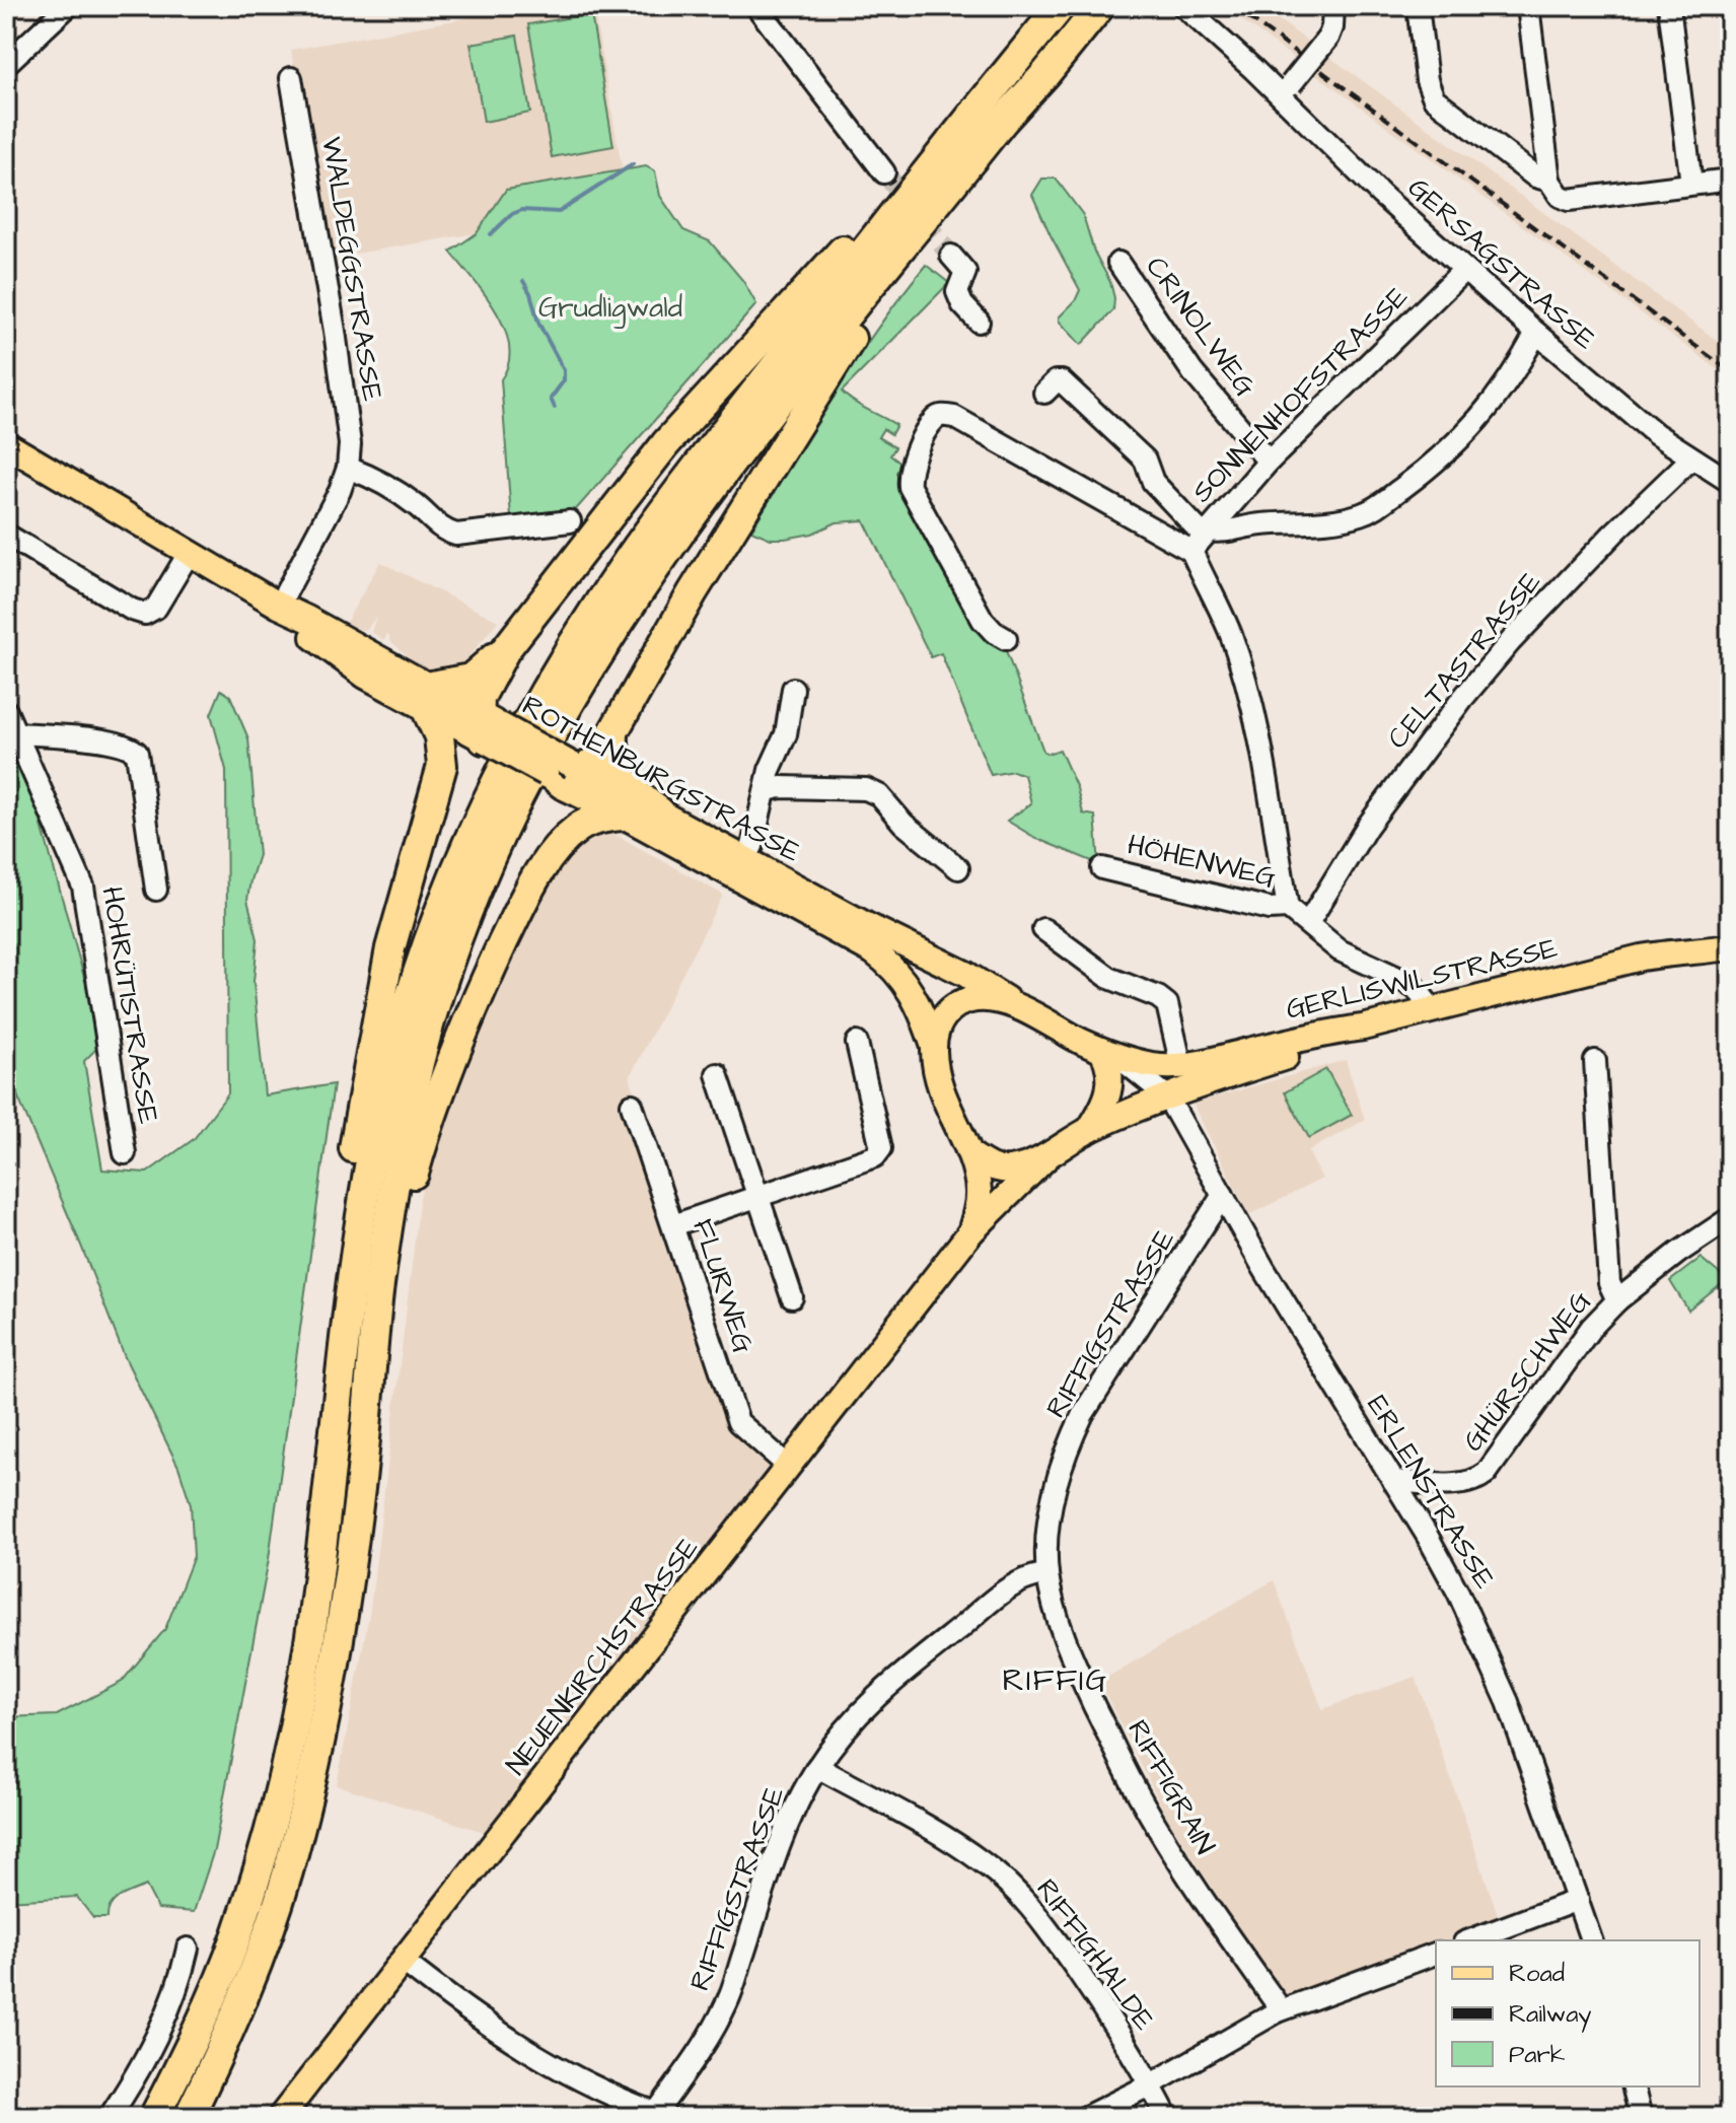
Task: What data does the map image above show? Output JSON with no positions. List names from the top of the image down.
{
  "streets": {
    "main road": ["ROTHENBURGSTRASSE", "GERLISWILSTRASSE", "NEUENKIRCHSTRASSE"],
    "street": [
      "GERSAGSTRASSE",
      "WALDEGGSTRASSE",
      "CRINOLWEG",
      "SONNENHOFSTRASSE",
      "CELTASTRASSE",
      "HÖHENWEG",
      "HOHRÜTISTRASSE",
      "FLURWEG",
      "RIFFIGSTRASSE",
      "GHÜRSCHWEG",
      "ERLENSTRASSE",
      "RIFFIGRAIN",
      "RIFFIGHALDE"
    ]
  },
  "crossings": [
    ["GERSAGSTRASSE", "SONNENHOFSTRASSE"],
    ["GERSAGSTRASSE", "CELTASTRASSE"],
    ["WALDEGGSTRASSE", "ROTHENBURGSTRASSE"],
    ["CRINOLWEG", "SONNENHOFSTRASSE"],
    ["ROTHENBURGSTRASSE", "GERLISWILSTRASSE"],
    ["ROTHENBURGSTRASSE", "NEUENKIRCHSTRASSE"],
    ["GERLISWILSTRASSE", "NEUENKIRCHSTRASSE"],
    ["FLURWEG", "NEUENKIRCHSTRASSE"],
    ["RIFFIGSTRASSE", "ERLENSTRASSE"],
    ["RIFFIGSTRASSE", "RIFFIGRAIN"],
    ["RIFFIGSTRASSE", "RIFFIGHALDE"],
    ["GHÜRSCHWEG", "ERLENSTRASSE"]
  ],
  "districts": ["RIFFIG"],
  "parks": ["Grudligwald"],
  "legend": ["Road", "Railway", "Park"]
}
